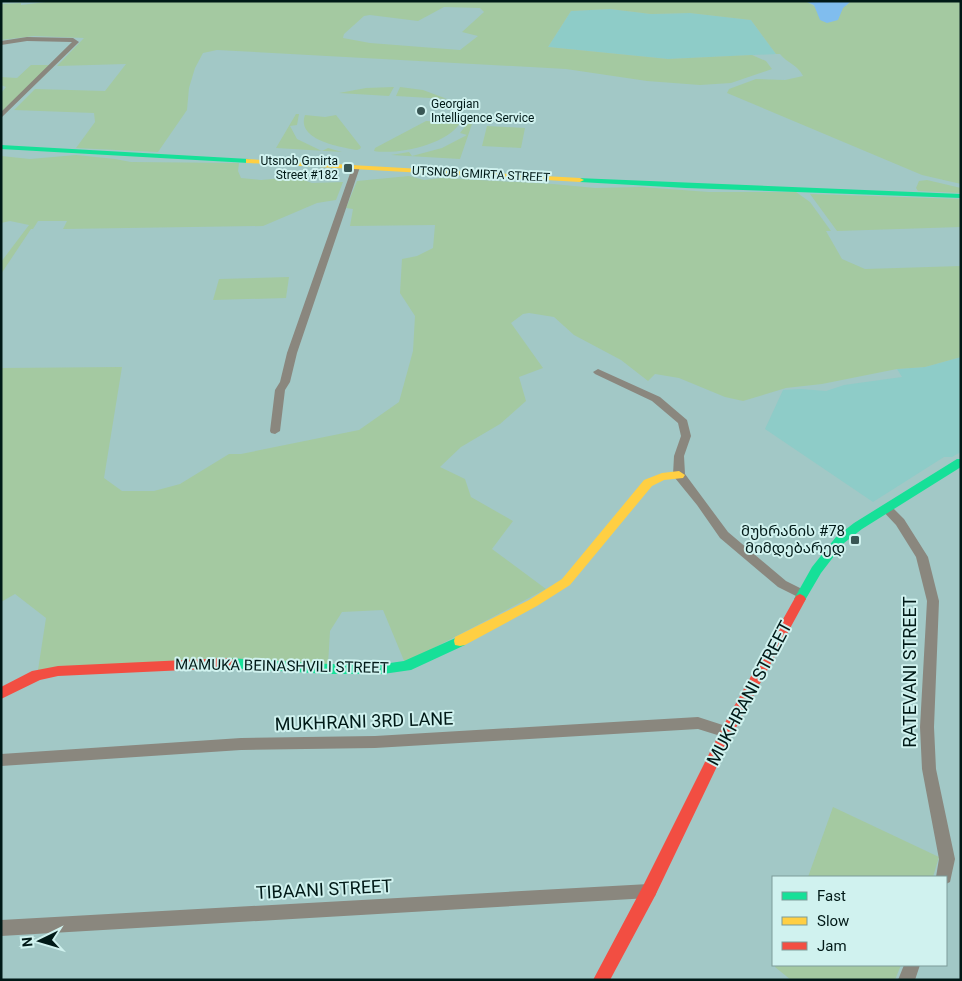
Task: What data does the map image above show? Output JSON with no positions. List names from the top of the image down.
{
  "streets": {
    "main road": ["UTSNOB GMIRTA STREET", "MAMUKA BEINASHVILI STREET", "MUKHRANI STREET"],
    "street": ["RATEVANI STREET", "MUKHRANI 3RD LANE", "TIBAANI STREET"]
  },
  "crossings": [
    ["RATEVANI STREET", "MUKHRANI STREET"],
    ["MUKHRANI STREET", "MUKHRANI 3RD LANE"],
    ["MUKHRANI STREET", "TIBAANI STREET"]
  ],
  "places": {
    "other": ["Georgian Intelligence Service"],
    "transit": ["Utsnob Gmirta Street #182", "მუხრანის #78 მიმდებარედ"]
  },
  "legend": ["Fast", "Slow", "Jam"],
  "north": "left"
}
